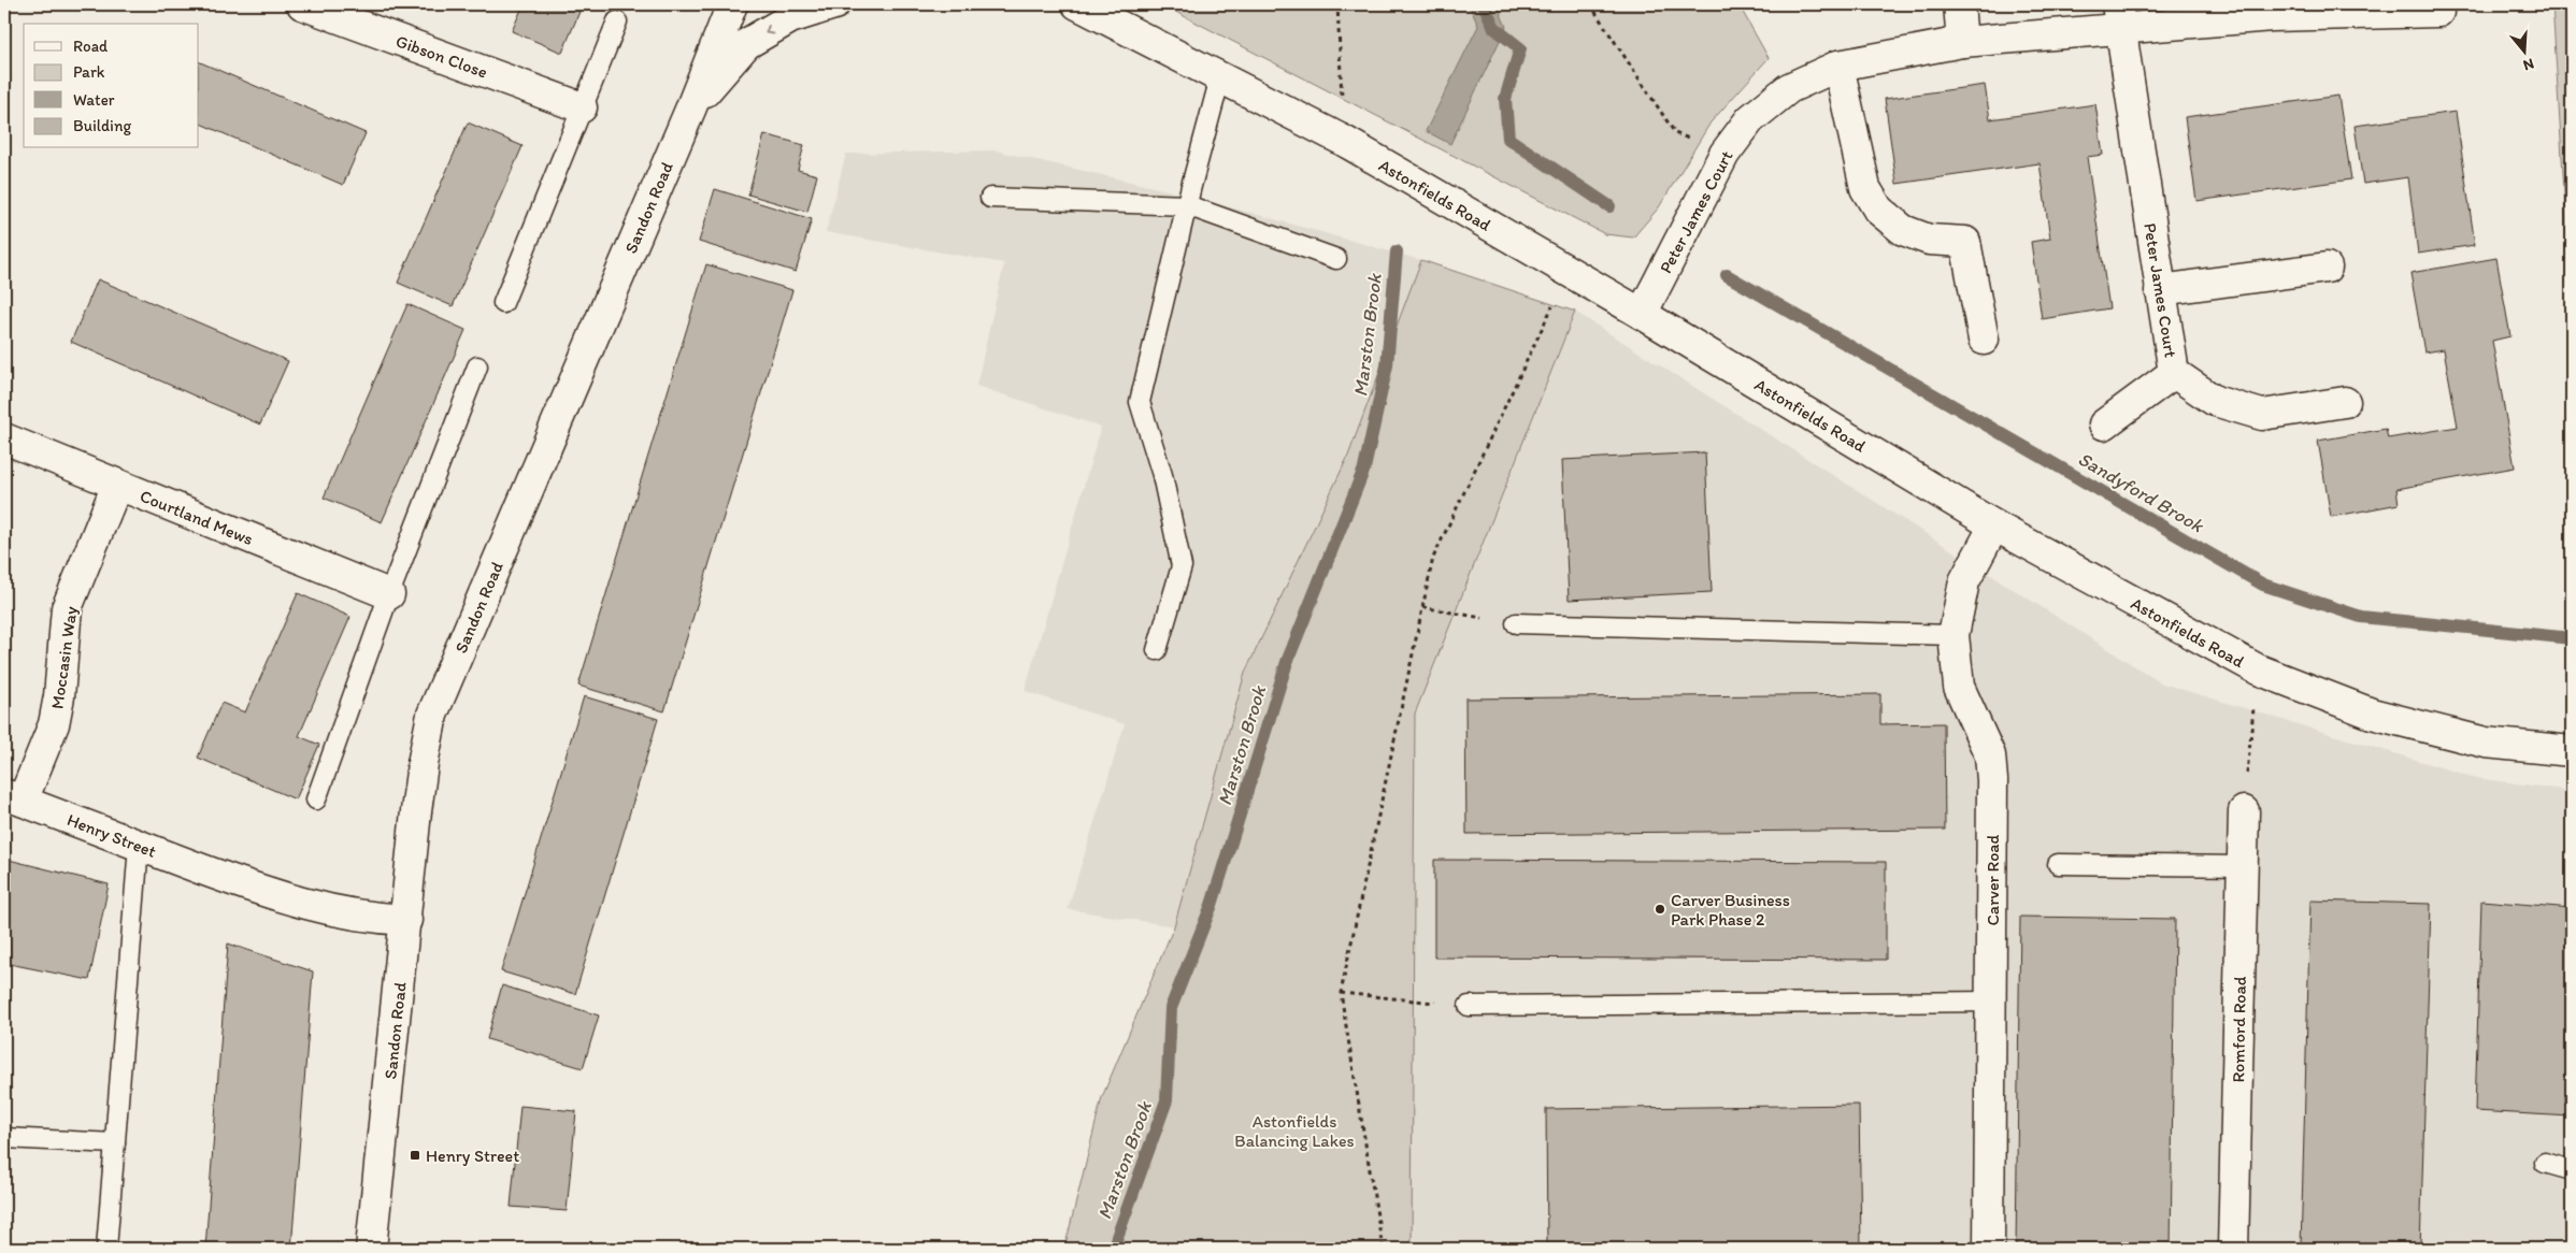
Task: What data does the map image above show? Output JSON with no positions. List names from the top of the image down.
{
  "streets": {
    "street": [
      "Gibson Close",
      "Astonfields Road",
      "Sandon Road",
      "Peter James Court",
      "Courtland Mews",
      "Moccasin Way",
      "Henry Street",
      "Carver Road",
      "Romford Road"
    ]
  },
  "crossings": [
    ["Astonfields Road", "Peter James Court"],
    ["Astonfields Road", "Carver Road"],
    ["Sandon Road", "Henry Street"],
    ["Courtland Mews", "Moccasin Way"],
    ["Moccasin Way", "Henry Street"]
  ],
  "water": ["Marston Brook", "Sandyford Brook"],
  "parks": ["Astonfields Balancing Lakes"],
  "places": {
    "other": ["Carver Business Park Phase 2"],
    "transit": ["Henry Street"]
  },
  "legend": [
    "Road",
    "Park",
    "Water",
    "Building"
  ],
  "north": "bottom"
}
